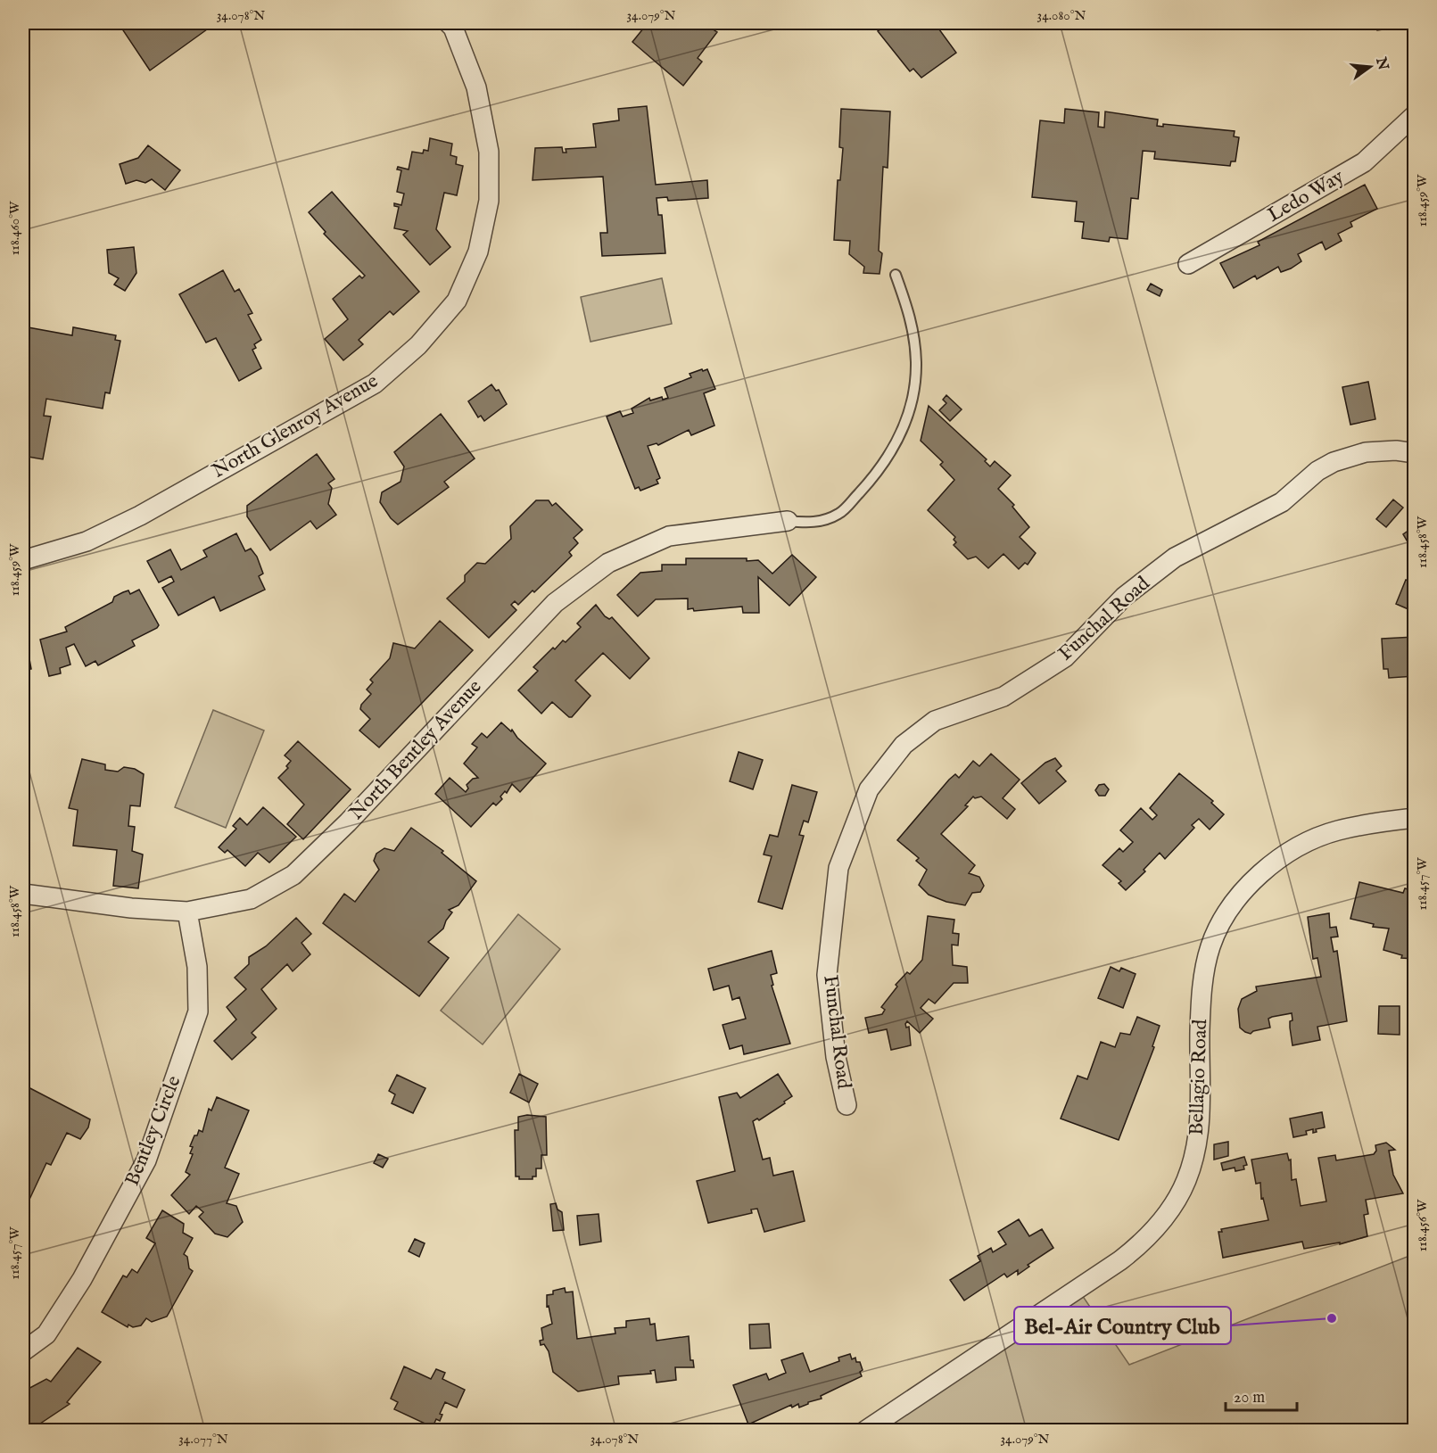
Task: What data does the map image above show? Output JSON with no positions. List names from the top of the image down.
{
  "streets": {
    "street": [
      "Ledo Way",
      "North Glenroy Avenue",
      "Funchal Road",
      "North Bentley Avenue",
      "Bellagio Road",
      "Bentley Circle"
    ]
  },
  "crossings": [
    ["North Bentley Avenue", "Bentley Circle"]
  ],
  "places": ["Bel-Air Country Club"],
  "scale_bar": "20 m",
  "north": "right",
  "coordinates": [
    "34.078°N",
    "34.079°N",
    "34.080°N",
    "118.459°W",
    "118.460°W",
    "118.458°W",
    "118.457°W",
    "118.456°W",
    "34.077°N"
  ]
}
